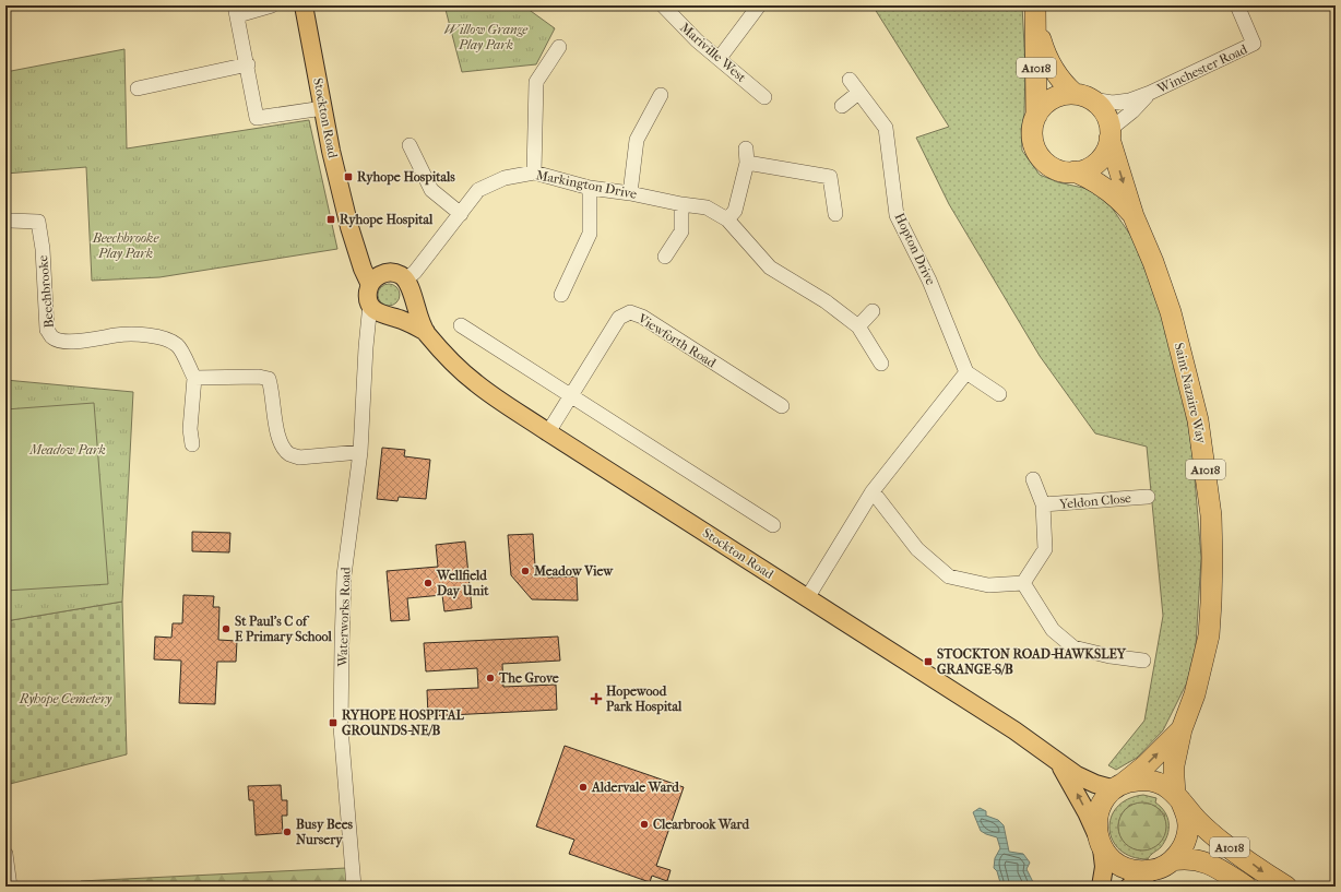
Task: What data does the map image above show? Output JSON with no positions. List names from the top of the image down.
{
  "streets": {
    "highway": ["A1018", "Stockton Road", "Saint Nazaire Way"],
    "street": [
      "Mariville West",
      "Winchester Road",
      "Markington Drive",
      "Hopton Drive",
      "Beechbrooke",
      "Viewforth Road",
      "Yeldon Close",
      "Waterworks Road"
    ]
  },
  "crossings": [
    ["A1018", "Winchester Road"],
    ["A1018", "Saint Nazaire Way"],
    ["Winchester Road", "Saint Nazaire Way"],
    ["Stockton Road", "Markington Drive"],
    ["Stockton Road", "Viewforth Road"],
    ["Stockton Road", "Saint Nazaire Way"],
    ["Stockton Road", "Waterworks Road"],
    ["Markington Drive", "Waterworks Road"]
  ],
  "parks": [
    "Willow Grange Play Park",
    "Beechbrooke Play Park",
    "Meadow Park",
    "Ryhope Cemetery"
  ],
  "places": {
    "transit": [
      "Ryhope Hospitals",
      "Ryhope Hospital",
      "STOCKTON ROAD-HAWKSLEY GRANGE-S/B",
      "RYHOPE HOSPITAL GROUNDS-NE/B"
    ],
    "other": [
      "Meadow View",
      "Wellfield Day Unit",
      "St Paul's C of E Primary School",
      "The Grove",
      "Aldervale Ward",
      "Clearbrook Ward",
      "Busy Bees Nursery"
    ],
    "health": ["Hopewood Park Hospital"]
  }
}
